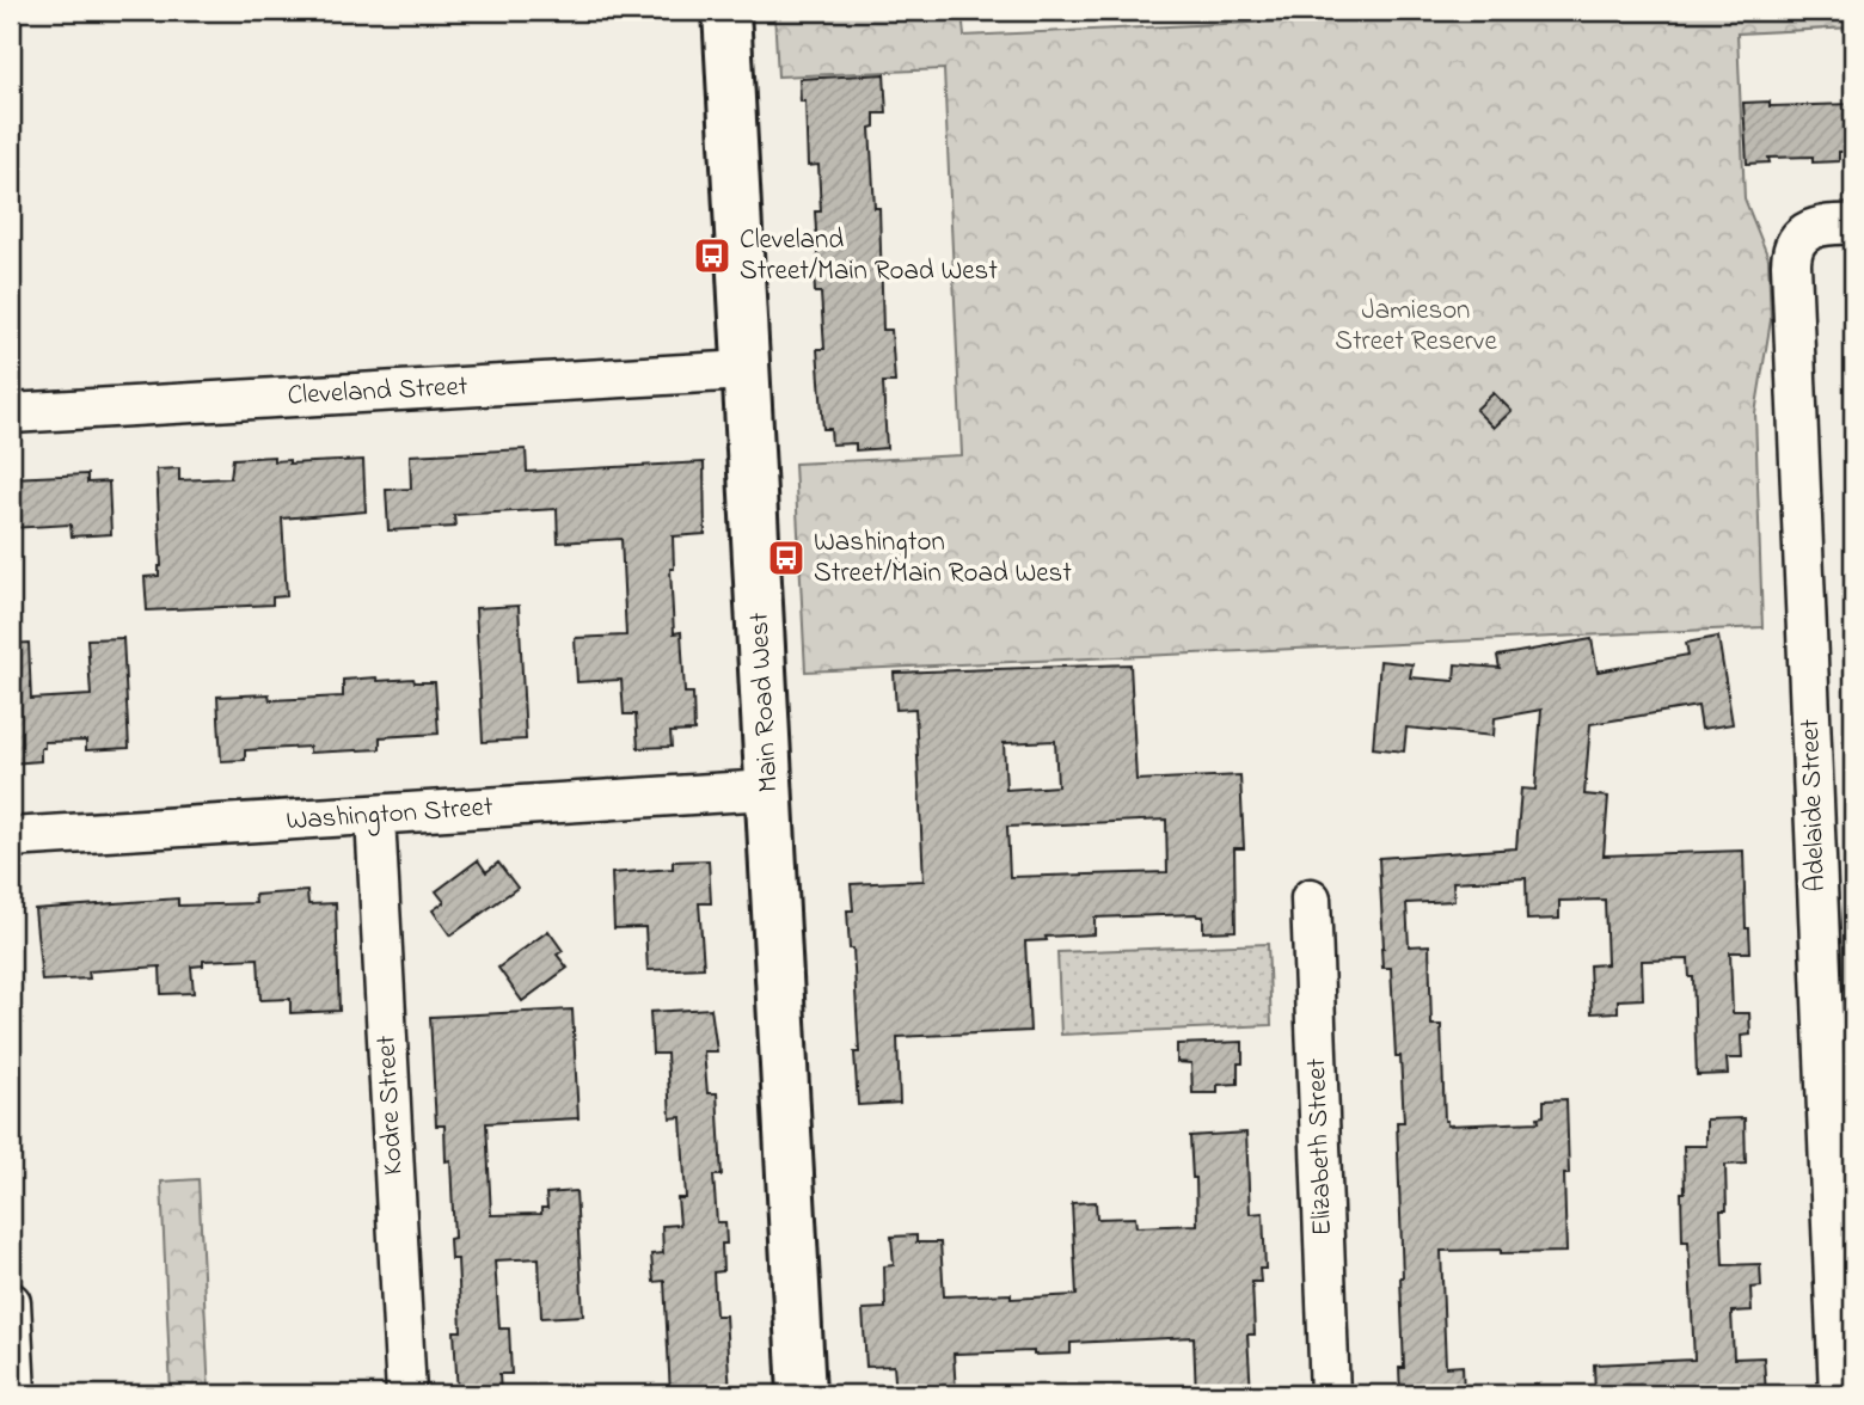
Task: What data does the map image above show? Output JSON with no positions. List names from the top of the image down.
{
  "streets": {
    "main road": ["Main Road West"],
    "street": [
      "Cleveland Street",
      "Adelaide Street",
      "Washington Street",
      "Kodre Street",
      "Elizabeth Street"
    ]
  },
  "crossings": [
    ["Cleveland Street", "Main Road West"],
    ["Main Road West", "Washington Street"],
    ["Washington Street", "Kodre Street"]
  ],
  "parks": ["Jamieson Street Reserve"],
  "places": {
    "bus stop": ["Cleveland Street/Main Road West", "Washington Street/Main Road West"]
  }
}
